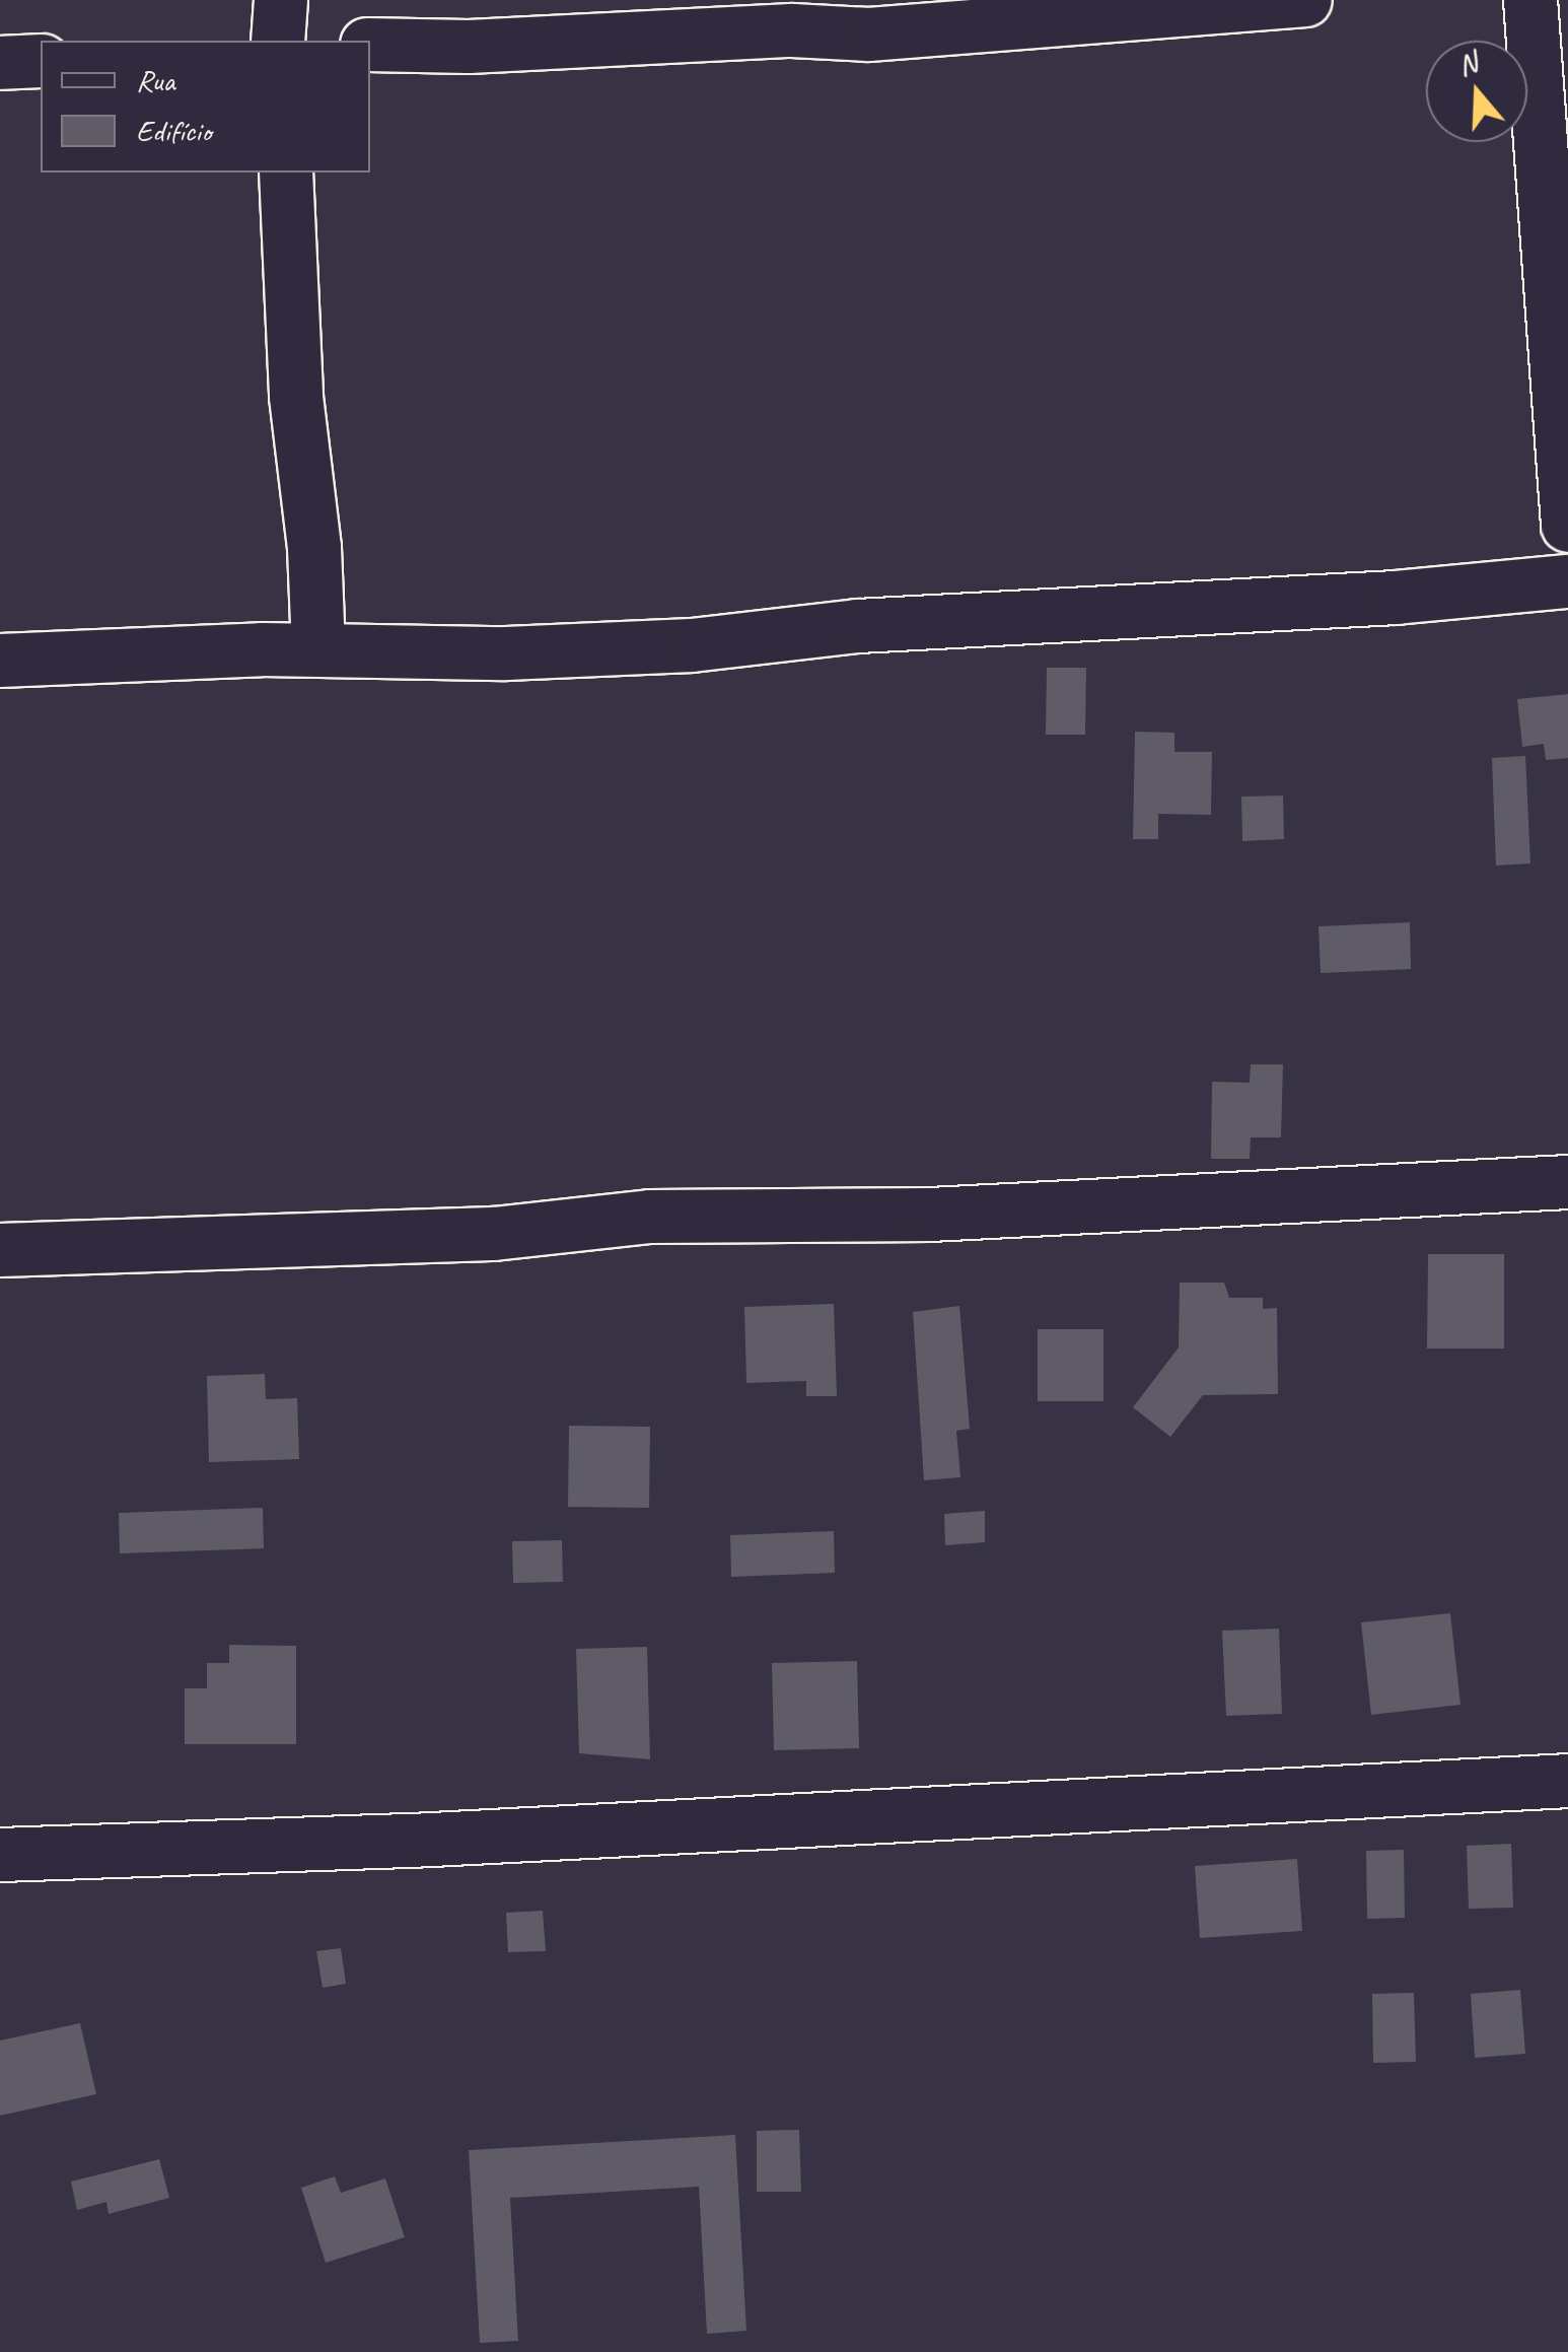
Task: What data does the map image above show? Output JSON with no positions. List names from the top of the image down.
{
  "legend": ["Rua", "Edifício"],
  "north": "top"
}
